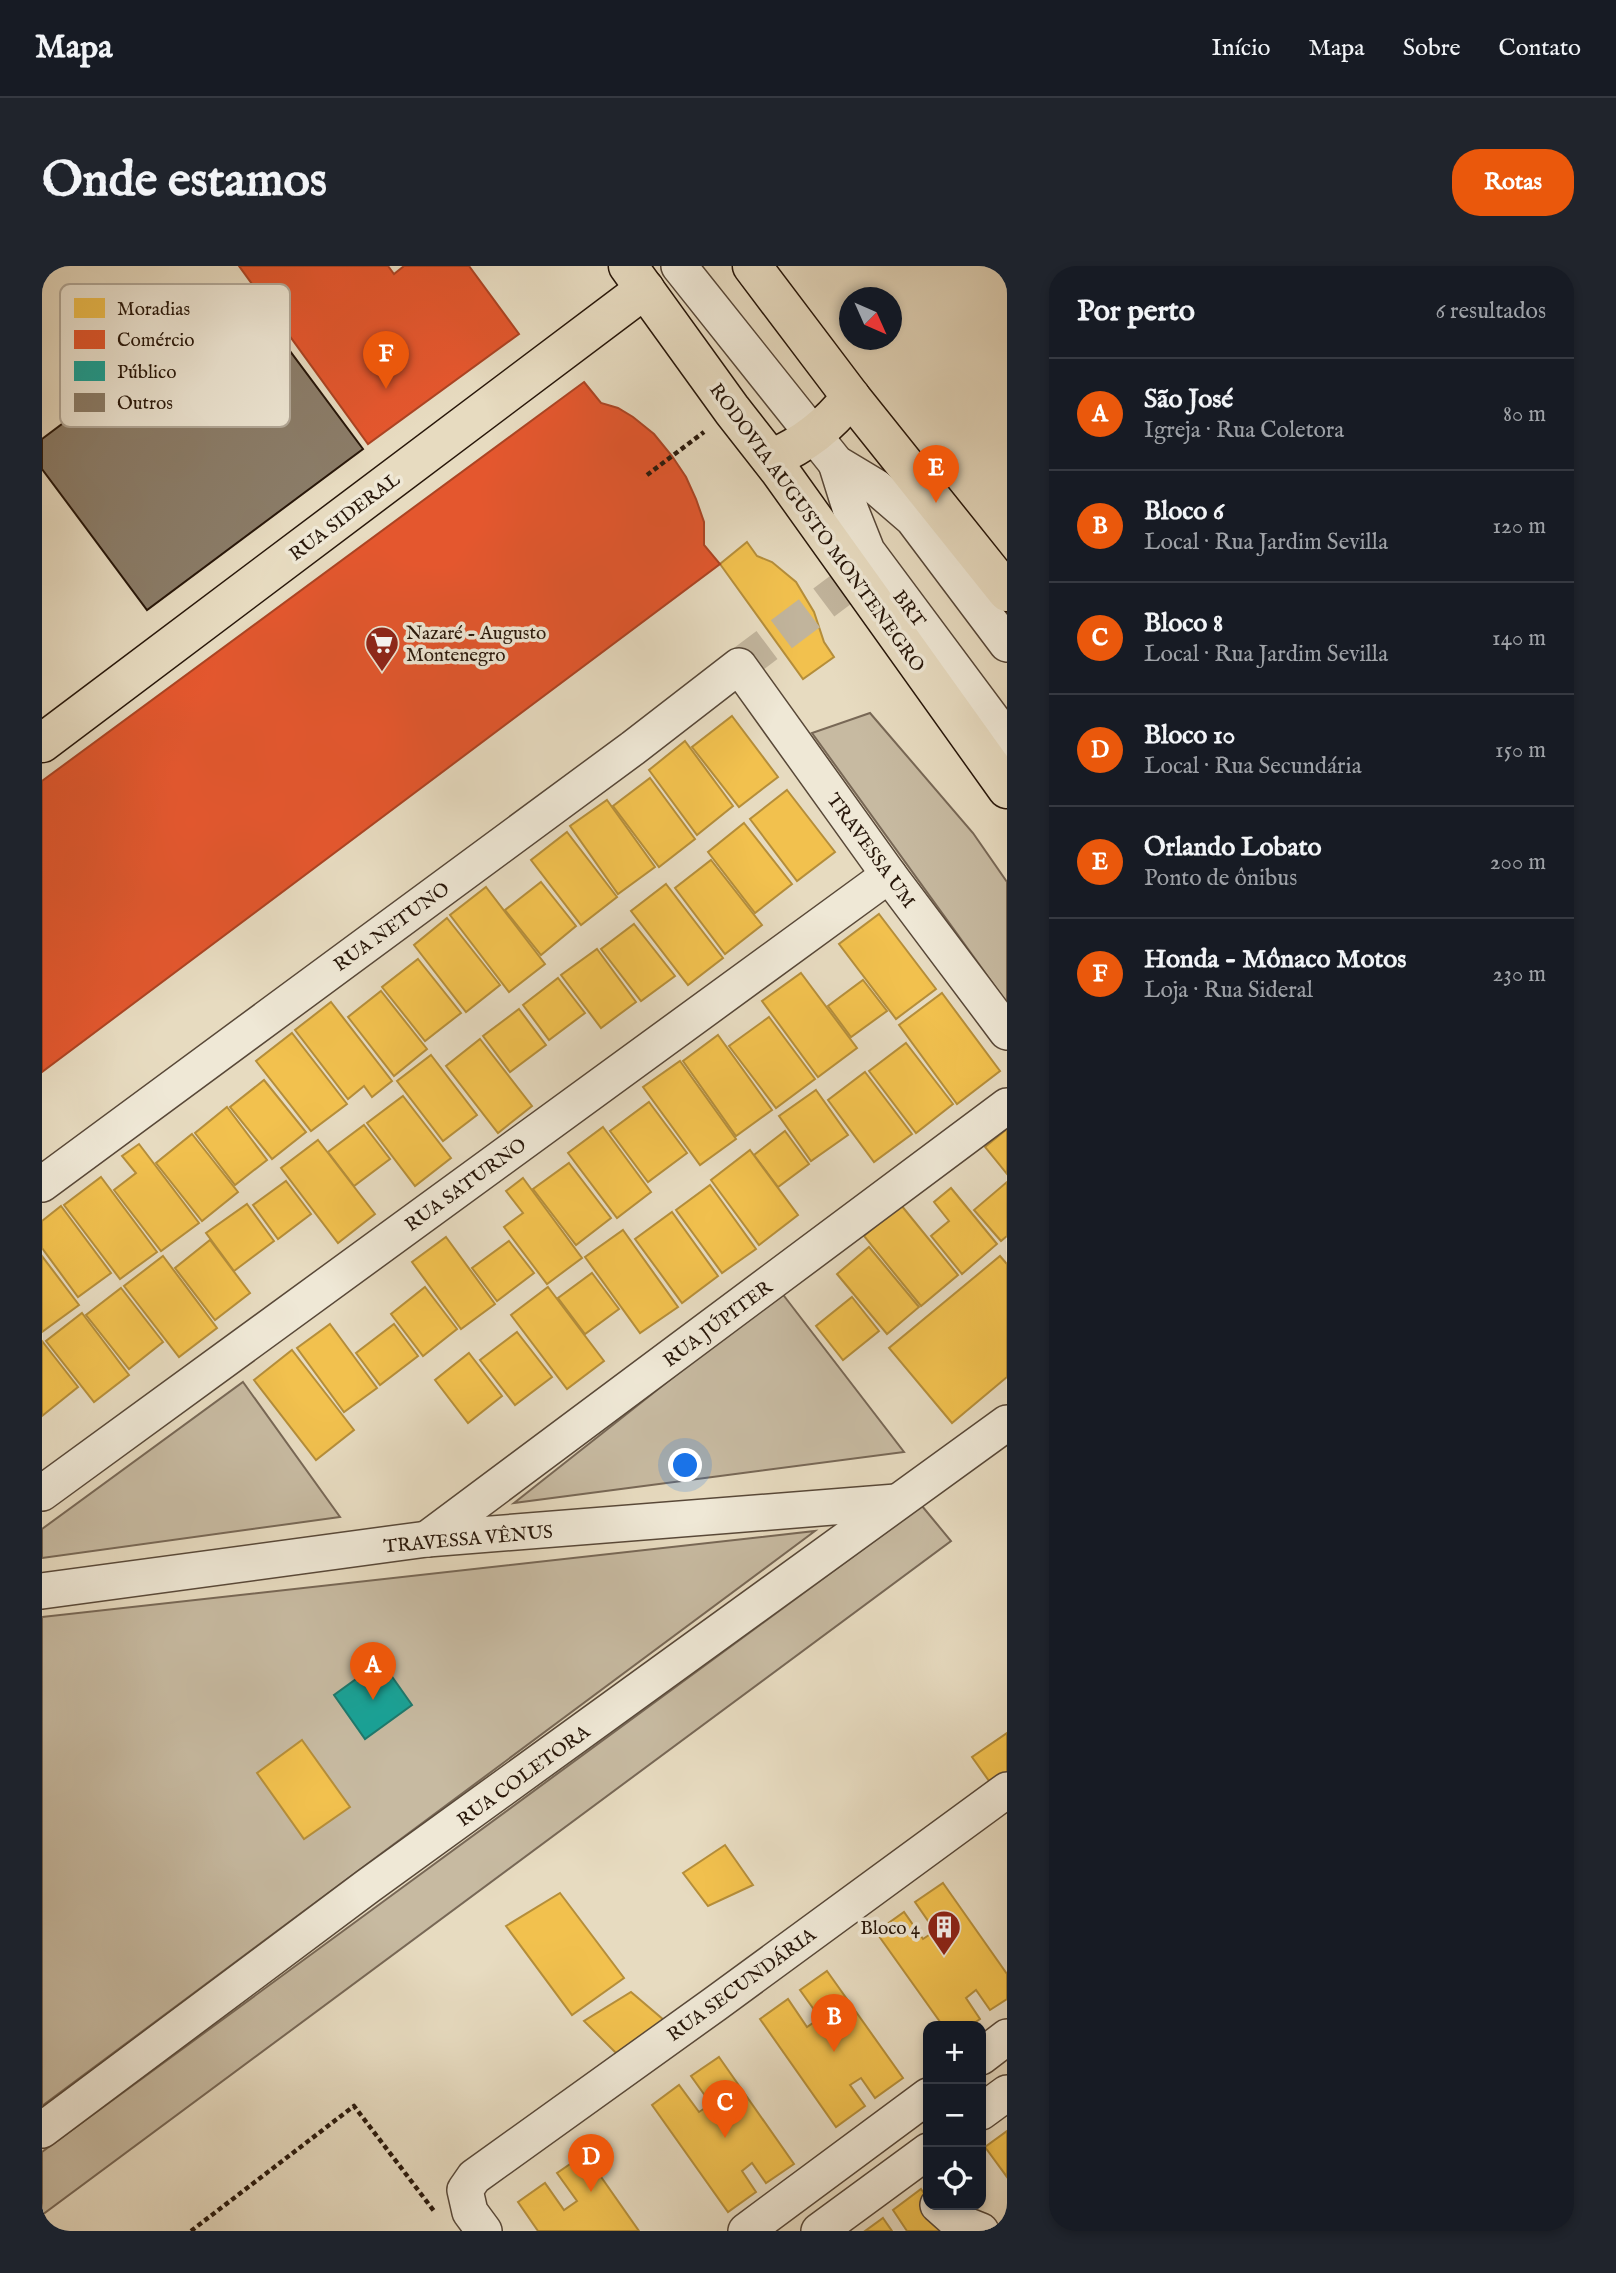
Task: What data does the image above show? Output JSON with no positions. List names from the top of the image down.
{
  "streets": {
    "main road": ["RUA SIDERAL", "RODOVIA AUGUSTO MONTENEGRO"],
    "street": [
      "BRT",
      "TRAVESSA UM",
      "RUA NETUNO",
      "RUA SATURNO",
      "RUA JÚPITER",
      "TRAVESSA VÊNUS",
      "RUA COLETORA",
      "RUA SECUNDÁRIA"
    ]
  },
  "crossings": [
    ["RUA SIDERAL", "RODOVIA AUGUSTO MONTENEGRO"],
    ["TRAVESSA UM", "RUA NETUNO"],
    ["TRAVESSA UM", "RUA SATURNO"],
    ["RUA JÚPITER", "TRAVESSA VÊNUS"],
    ["TRAVESSA VÊNUS", "RUA COLETORA"]
  ],
  "places": {
    "supermarket": ["Nazaré - Augusto Montenegro"],
    "building": ["Bloco 4"]
  },
  "legend": [
    "Moradias",
    "Comércio",
    "Público",
    "Outros"
  ],
  "north": "bottom right",
  "page": {
    "header": "Mapa",
    "nav": [
      "Início",
      "Mapa",
      "Sobre",
      "Contato"
    ],
    "buttons": "Rotas",
    "title": "Onde estamos",
    "heading": ["Por perto", "6 resultados"],
    "pins": [
      "F",
      "E",
      "A",
      "B",
      "C",
      "D"
    ],
    "list": [
      {
        "mark": "A",
        "name": "São José",
        "note": "Igreja · Rua Coletora",
        "value": "80 m"
      },
      {
        "mark": "B",
        "name": "Bloco 6",
        "note": "Local · Rua Jardim Sevilla",
        "value": "120 m"
      },
      {
        "mark": "C",
        "name": "Bloco 8",
        "note": "Local · Rua Jardim Sevilla",
        "value": "140 m"
      },
      {
        "mark": "D",
        "name": "Bloco 10",
        "note": "Local · Rua Secundária",
        "value": "150 m"
      },
      {
        "mark": "E",
        "name": "Orlando Lobato",
        "note": "Ponto de ônibus",
        "value": "200 m"
      },
      {
        "mark": "F",
        "name": "Honda - Mônaco Motos",
        "note": "Loja · Rua Sideral",
        "value": "230 m"
      }
    ],
    "map_buttons": ["+", "−"]
  }
}
